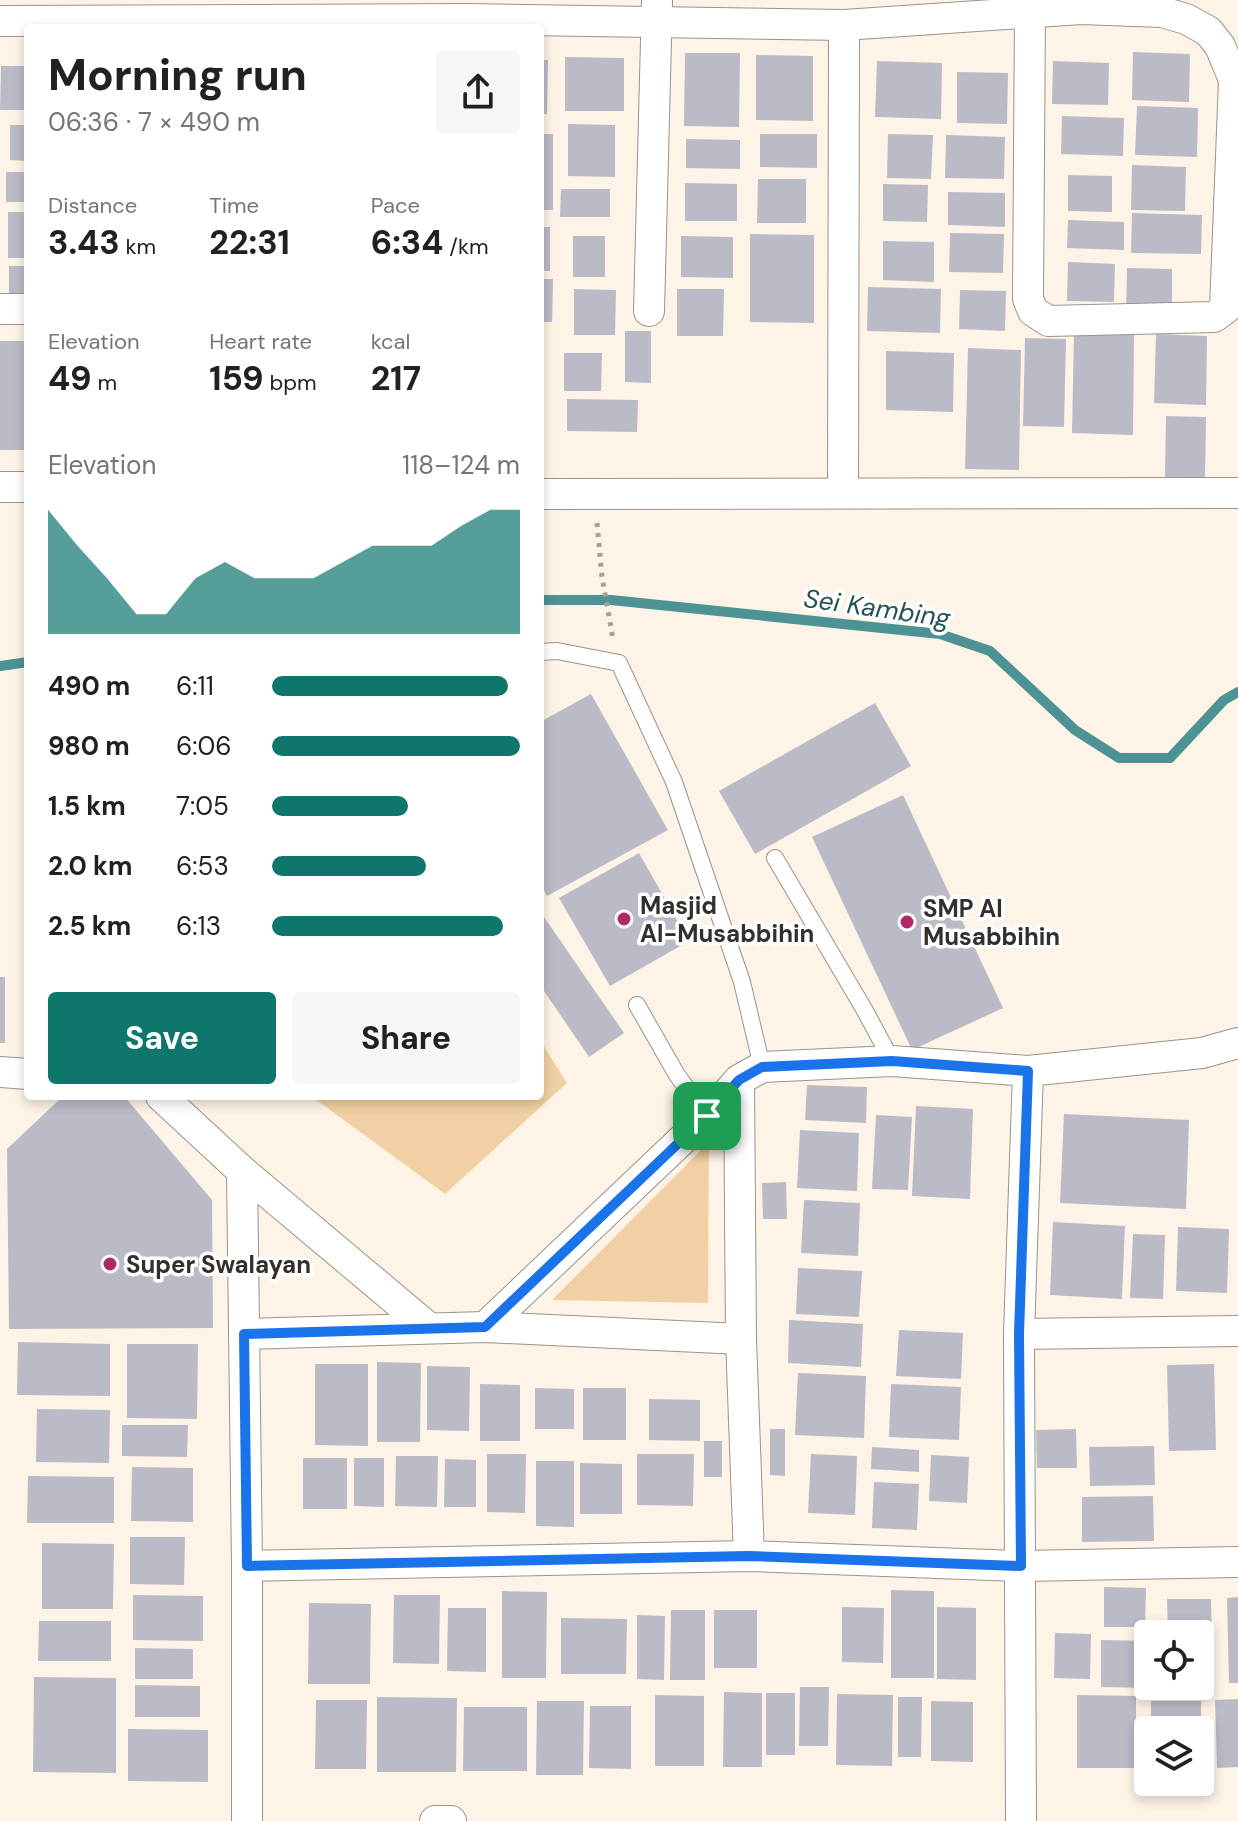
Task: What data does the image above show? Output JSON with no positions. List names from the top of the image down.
{
  "water": ["Sei Kambing"],
  "places": ["Masjid Al-Musabbihin", "SMP Al Musabbihin", "Super Swalayan"],
  "page": {
    "heading": ["Morning run", "06:36 · 7 × 490 m"],
    "stats": [
      ["Distance", "3.43 km"],
      ["Time", "22:31"],
      ["Pace", "6:34 /km"],
      ["Elevation", "49 m"],
      ["Heart rate", "159 bpm"],
      ["kcal", "217"]
    ],
    "chart": ["Elevation", "118–124 m"],
    "list": [
      {
        "name": "490 m",
        "note": "6:11"
      },
      {
        "name": "980 m",
        "note": "6:06"
      },
      {
        "name": "1.5 km",
        "note": "7:05"
      },
      {
        "name": "2.0 km",
        "note": "6:53"
      },
      {
        "name": "2.5 km",
        "note": "6:13"
      }
    ],
    "buttons": ["Save", "Share"]
  }
}
